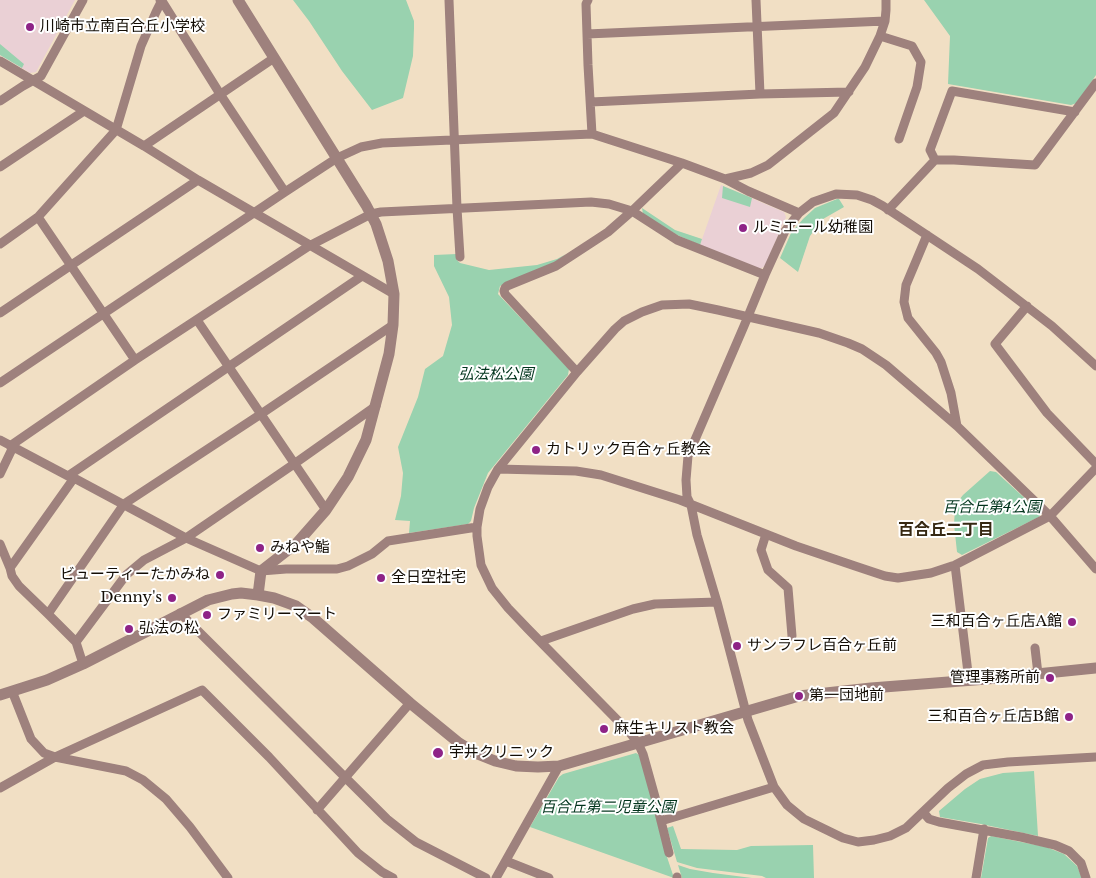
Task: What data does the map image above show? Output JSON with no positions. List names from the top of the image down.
{
  "districts": ["百合丘二丁目"],
  "parks": ["弘法松公園", "百合丘第4公園", "百合丘第二児童公園"],
  "places": [
    "川崎市立南百合丘小学校",
    "ルミエール幼稚園",
    "カトリック百合ヶ丘教会",
    "みねや鮨",
    "ビューティーたかみね",
    "全日空社宅",
    "Denny's",
    "ファミリーマート",
    "三和百合ヶ丘店A館",
    "弘法の松",
    "サンラフレ百合ヶ丘前",
    "管理事務所前",
    "第一団地前",
    "三和百合ヶ丘店B館",
    "麻生キリスト教会",
    "宇井クリニック"
  ]
}
